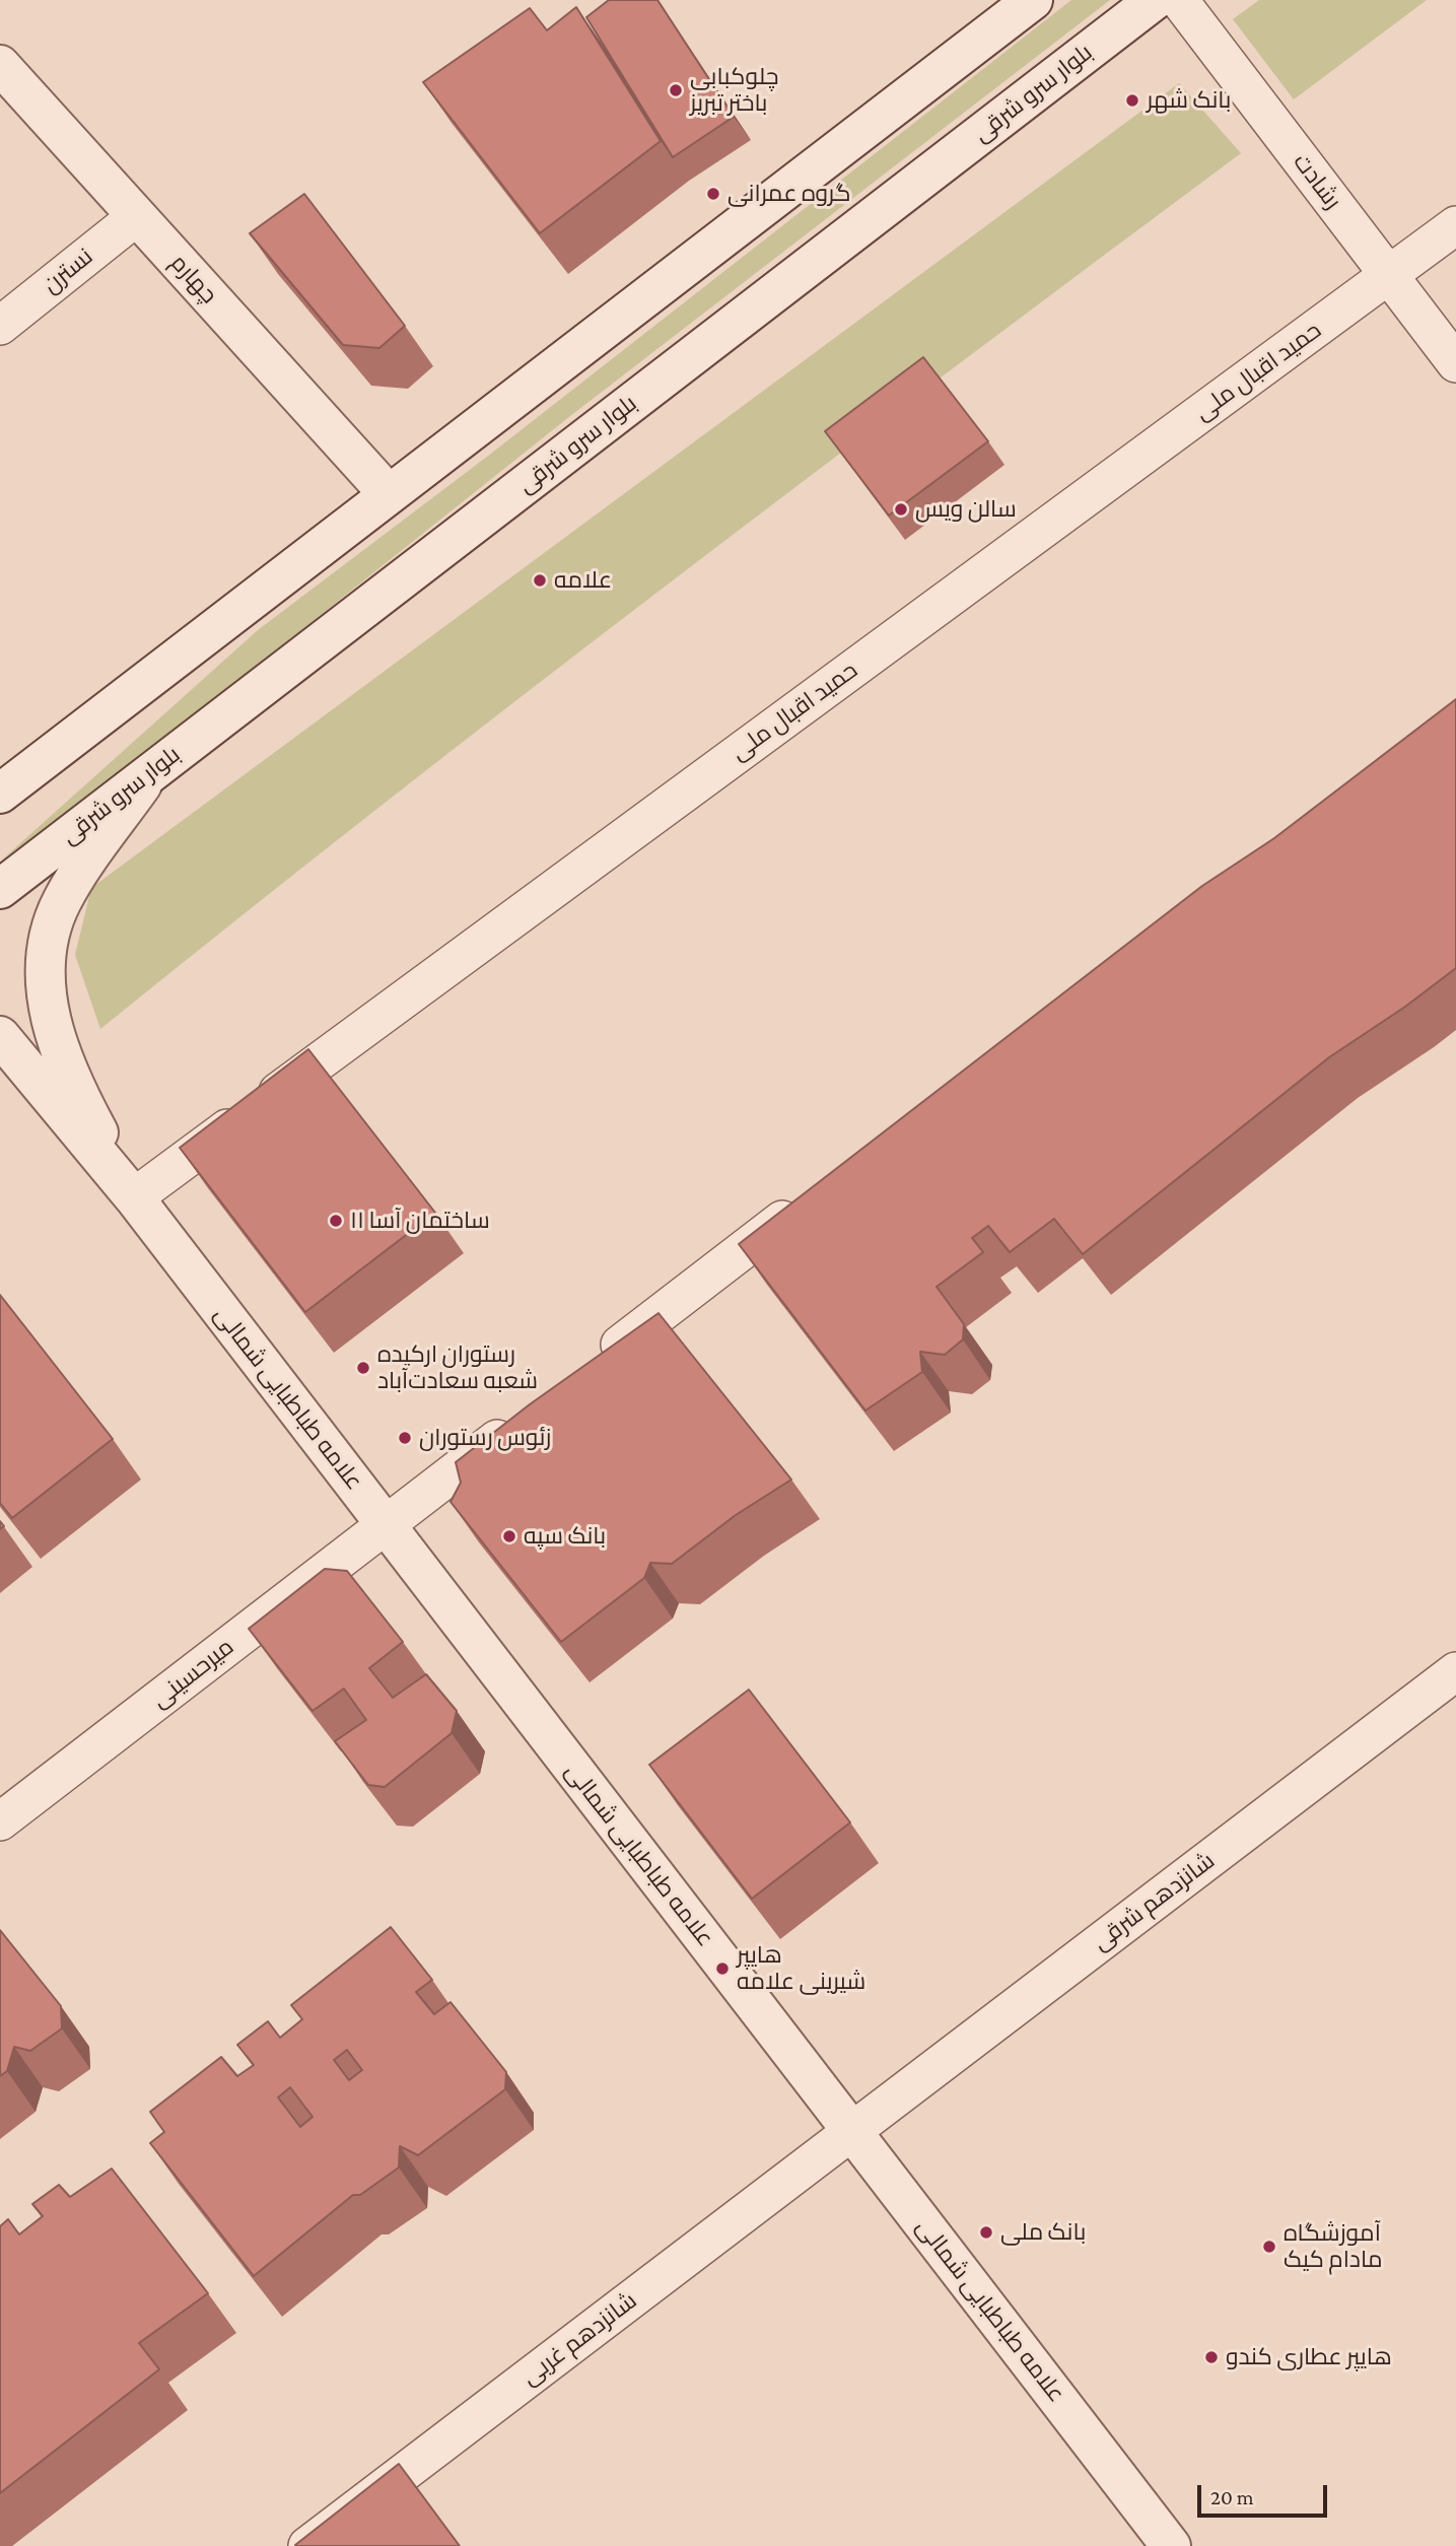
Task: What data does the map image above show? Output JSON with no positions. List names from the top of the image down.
{
  "streets": {
    "street": [
      "بلوار سرو شرقی",
      "رشادت",
      "نسترن",
      "چهارم",
      "حمید اقبال ملی",
      "علامه طباطبایی شمالی",
      "میرحسینی",
      "شانزدهم شرقی",
      "شانزدهم غربی"
    ]
  },
  "crossings": [
    ["بلوار سرو شرقی", "علامه طباطبایی شمالی"],
    ["رشادت", "حمید اقبال ملی"],
    ["نسترن", "چهارم"],
    ["حمید اقبال ملی", "علامه طباطبایی شمالی"],
    ["علامه طباطبایی شمالی", "میرحسینی"],
    ["علامه طباطبایی شمالی", "شانزدهم شرقی"],
    ["علامه طباطبایی شمالی", "شانزدهم غربی"],
    ["شانزدهم شرقی", "شانزدهم غربی"]
  ],
  "places": [
    "چلوکبابی باختر تبریز",
    "بانک شهر",
    "گروه عمرانی",
    "سالن ویس",
    "علامه",
    "ساختمان آسا ۱۱",
    "رستوران ارکیده شعبه سعادت‌آباد",
    "زئوس رستوران",
    "بانک سپه",
    "هایپر شیرینی علامه",
    "بانک ملی",
    "آموزشگاه مادام کیک",
    "هایپر عطاری کندو"
  ],
  "scale_bar": "20 m"
}
